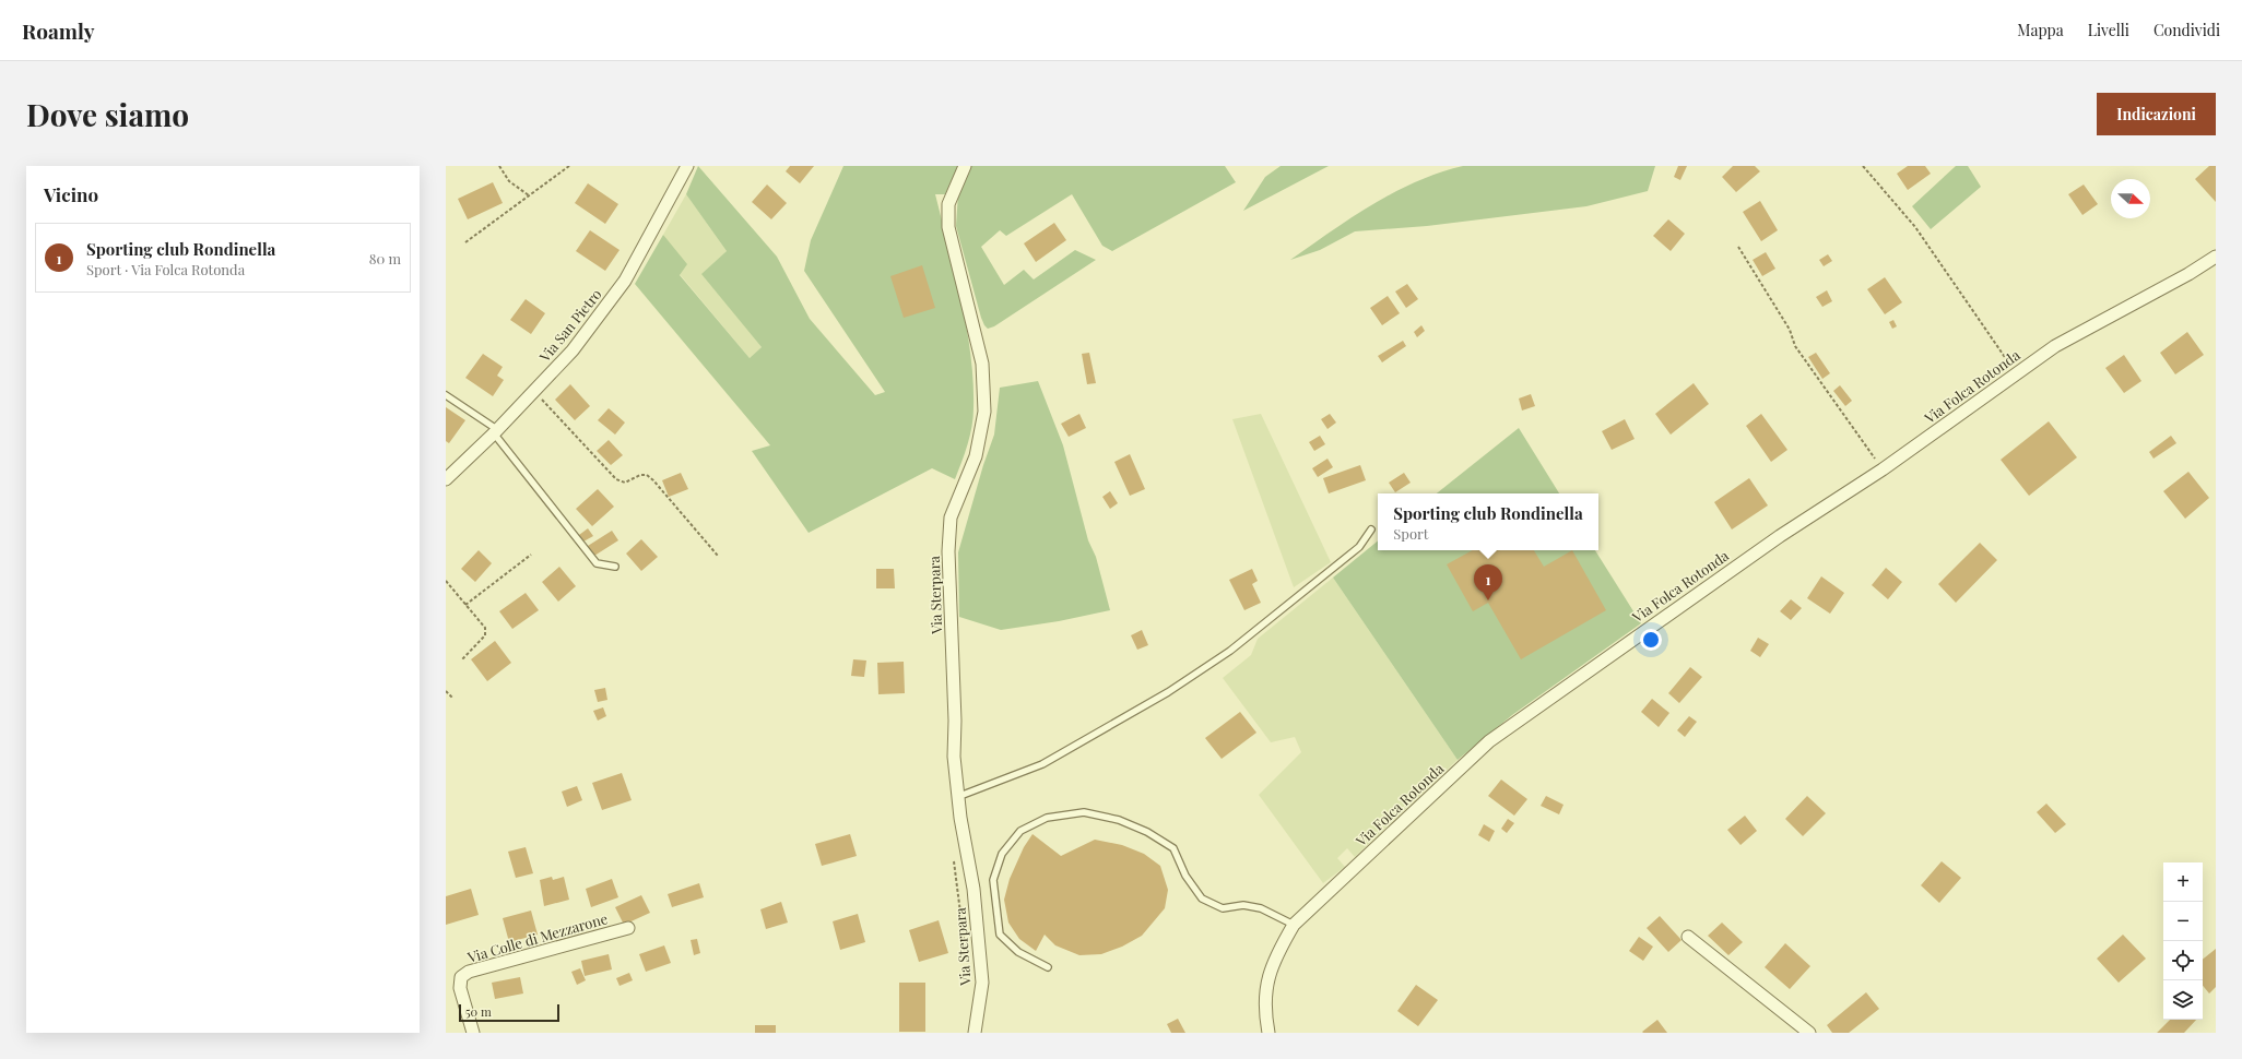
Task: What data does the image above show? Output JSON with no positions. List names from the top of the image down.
{
  "streets": {
    "street": [
      "Via San Pietro",
      "Via Folca Rotonda",
      "Via Sterpara",
      "Via Colle di Mezzarone"
    ]
  },
  "scale_bar": "50 m",
  "north": "right",
  "page": {
    "header": "Roamly",
    "nav": ["Mappa", "Livelli", "Condividi"],
    "buttons": "Indicazioni",
    "title": "Dove siamo",
    "heading": "Vicino",
    "list": [
      {
        "mark": "1",
        "name": "Sporting club Rondinella",
        "note": "Sport · Via Folca Rotonda",
        "value": "80 m"
      }
    ],
    "popup": ["Sporting club Rondinella", "Sport"],
    "pins": "1",
    "map_buttons": ["+", "−"],
    "scale": "50 m"
  }
}
